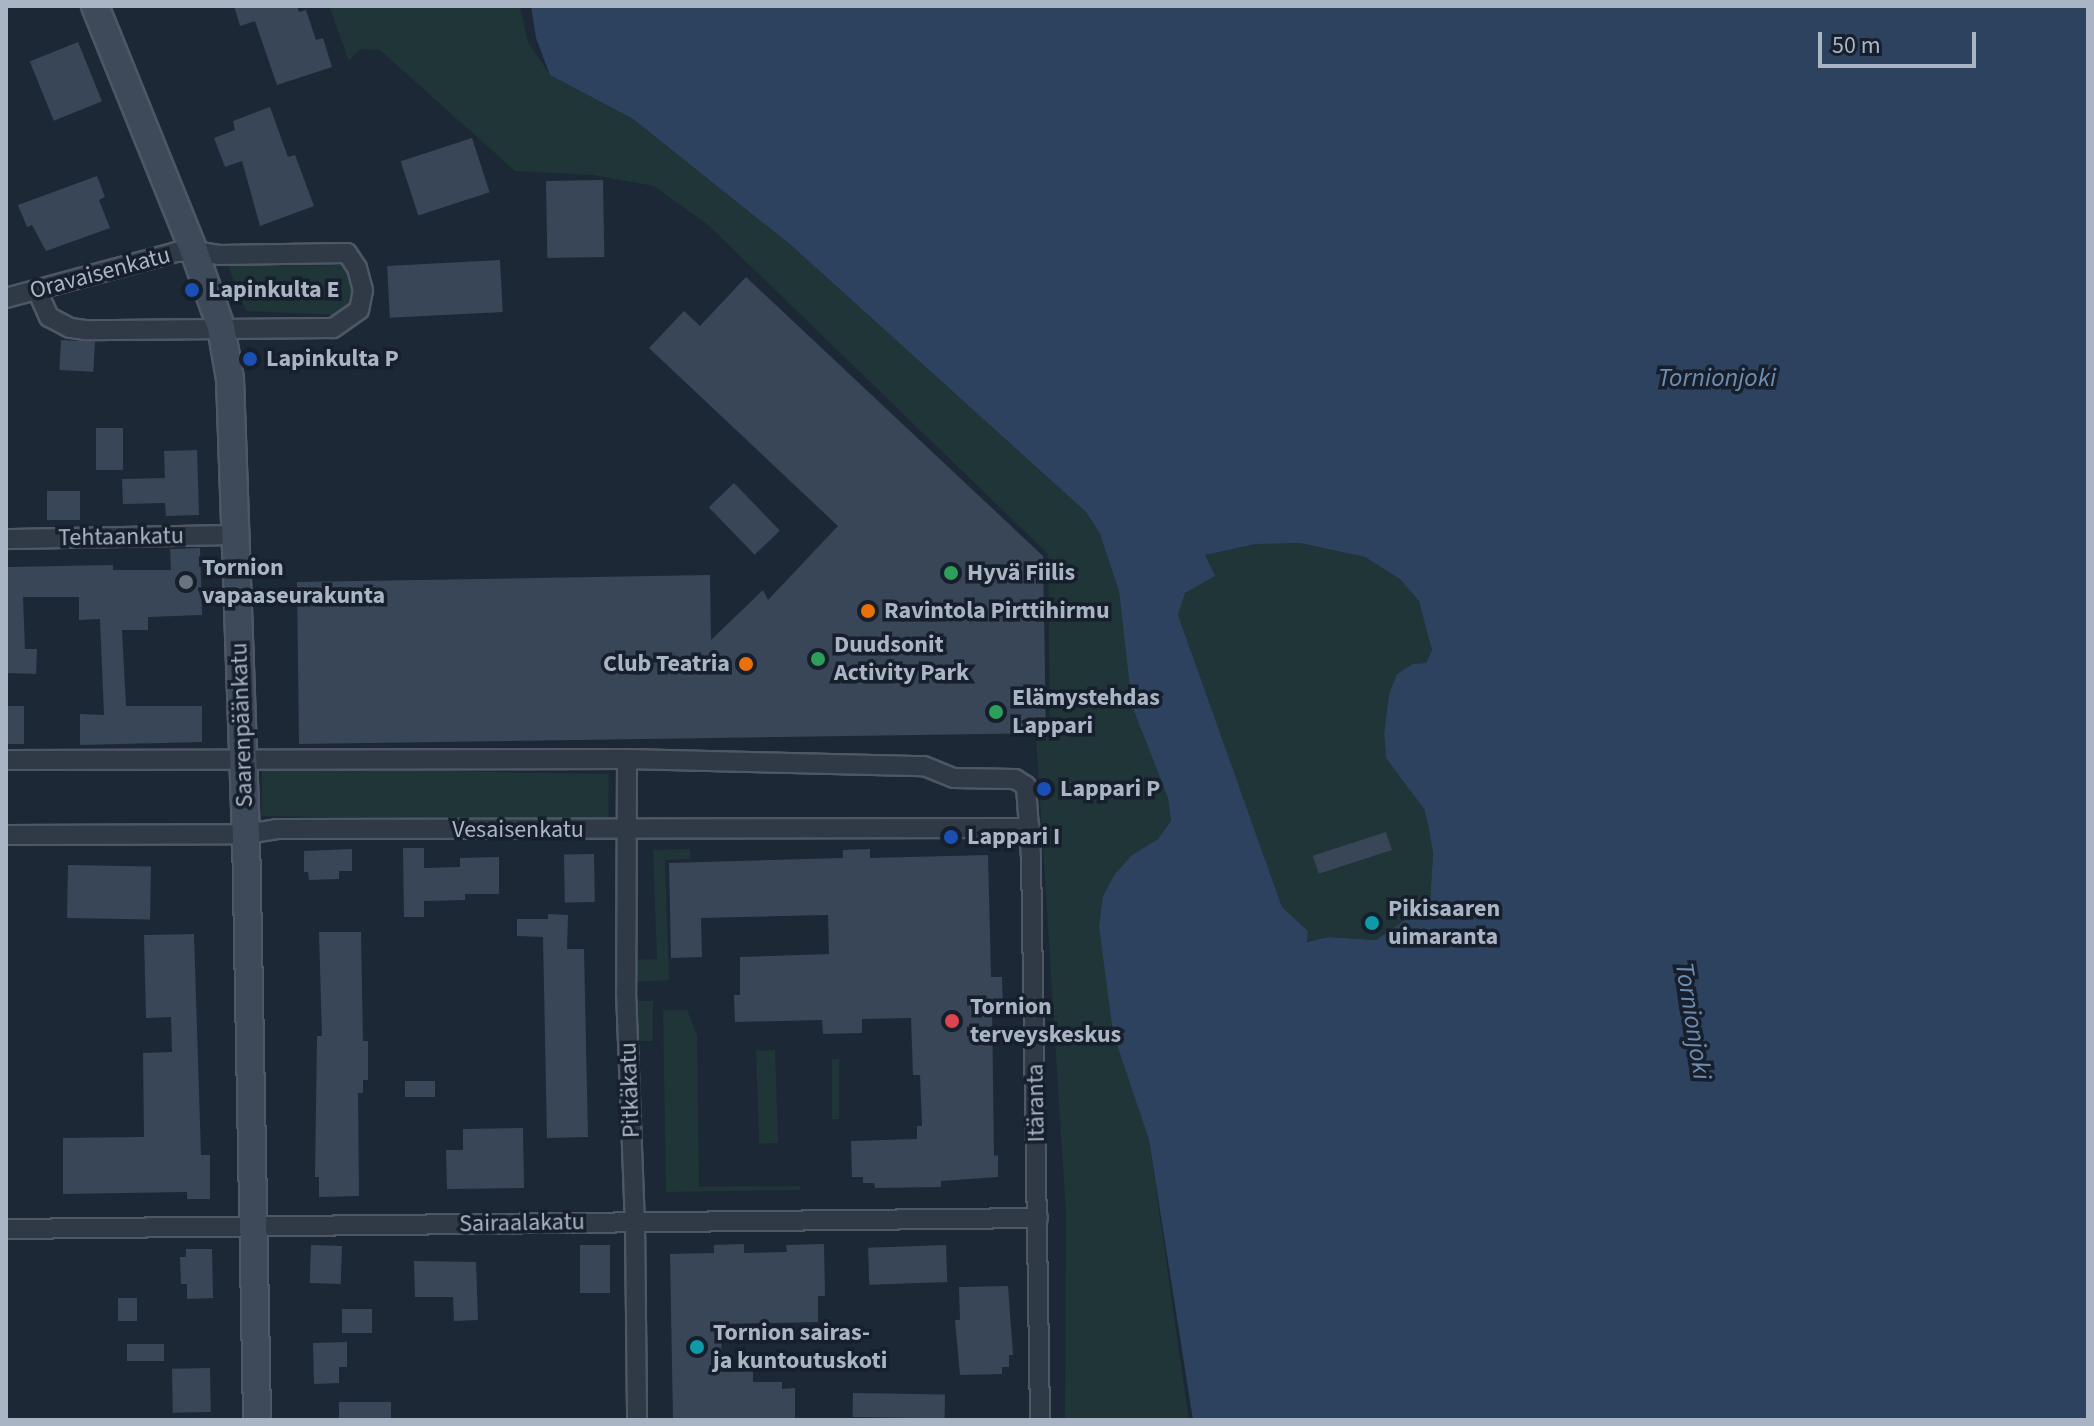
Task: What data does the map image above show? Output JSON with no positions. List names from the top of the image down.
{
  "streets": {
    "street": [
      "Oravaisenkatu",
      "Tehtaankatu",
      "Saarenpäänkatu",
      "Vesaisenkatu",
      "Pitkäkatu",
      "Itäranta",
      "Sairaalakatu"
    ]
  },
  "crossings": [
    ["Oravaisenkatu", "Saarenpäänkatu"],
    ["Tehtaankatu", "Saarenpäänkatu"],
    ["Saarenpäänkatu", "Vesaisenkatu"],
    ["Saarenpäänkatu", "Sairaalakatu"],
    ["Vesaisenkatu", "Pitkäkatu"],
    ["Vesaisenkatu", "Itäranta"],
    ["Pitkäkatu", "Itäranta"],
    ["Pitkäkatu", "Sairaalakatu"],
    ["Itäranta", "Sairaalakatu"]
  ],
  "water": ["Tornionjoki"],
  "places": [
    "Lapinkulta E",
    "Lapinkulta P",
    "Hyvä Fiilis",
    "Tornion vapaaseurakunta",
    "Ravintola Pirttihirmu",
    "Duudsonit Activity Park",
    "Club Teatria",
    "Elämystehdas Lappari",
    "Lappari P",
    "Lappari I",
    "Pikisaaren uimaranta",
    "Tornion terveyskeskus",
    "Tornion sairas- ja kuntoutuskoti"
  ],
  "scale_bar": "50 m"
}
